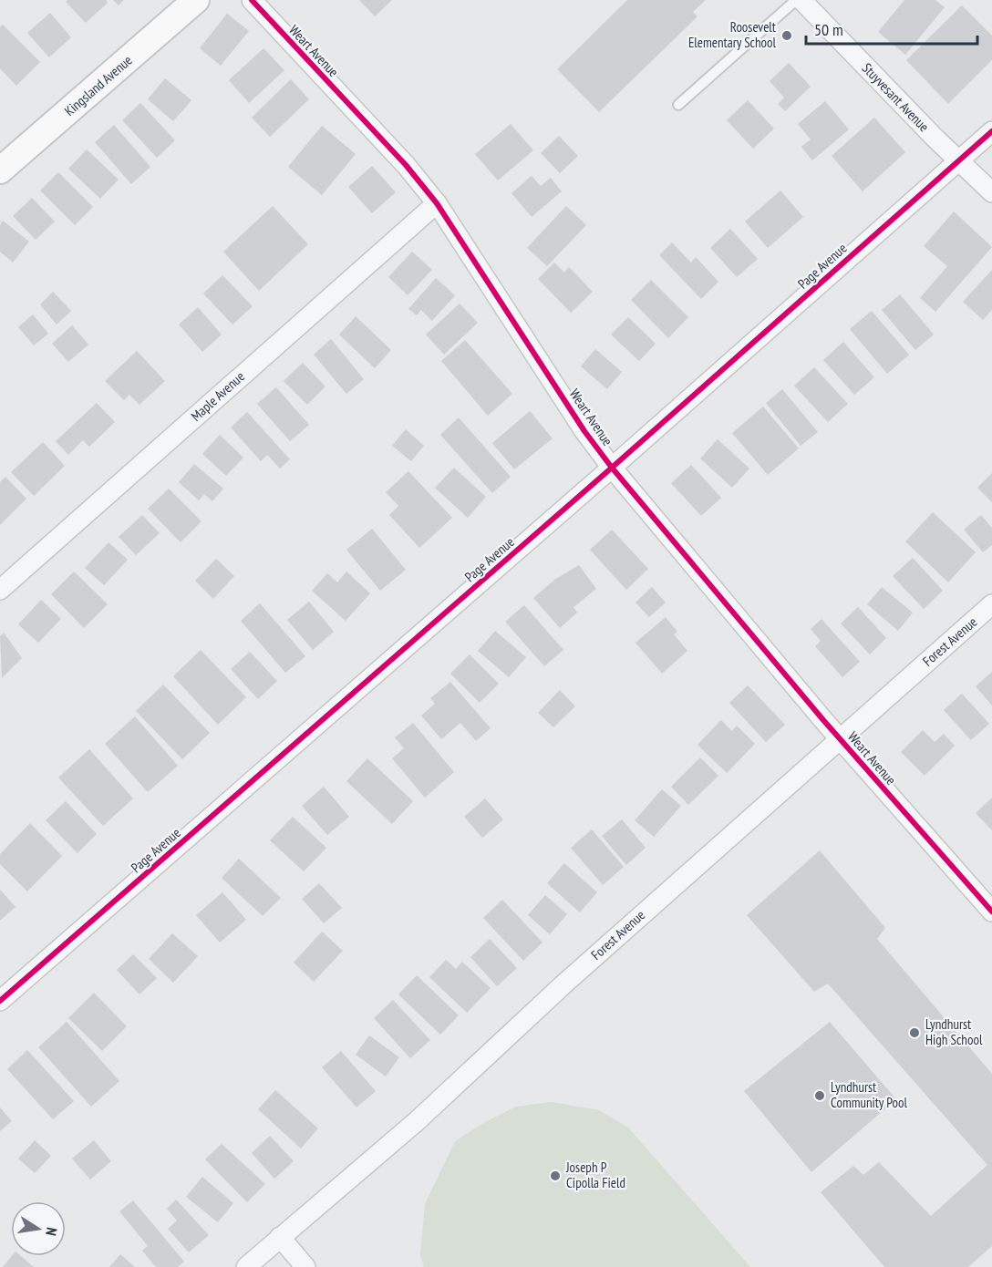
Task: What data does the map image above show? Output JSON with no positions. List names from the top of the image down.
{
  "streets": {
    "main road": ["Kingsland Avenue"],
    "street": [
      "Weart Avenue",
      "Stuyvesant Avenue",
      "Page Avenue",
      "Maple Avenue",
      "Forest Avenue"
    ]
  },
  "crossings": [
    ["Weart Avenue", "Page Avenue"],
    ["Weart Avenue", "Maple Avenue"],
    ["Weart Avenue", "Forest Avenue"],
    ["Stuyvesant Avenue", "Page Avenue"]
  ],
  "places": [
    "Roosevelt Elementary School",
    "Lyndhurst High School",
    "Lyndhurst Community Pool",
    "Joseph P Cipolla Field"
  ],
  "scale_bar": "50 m",
  "north": "right"
}
